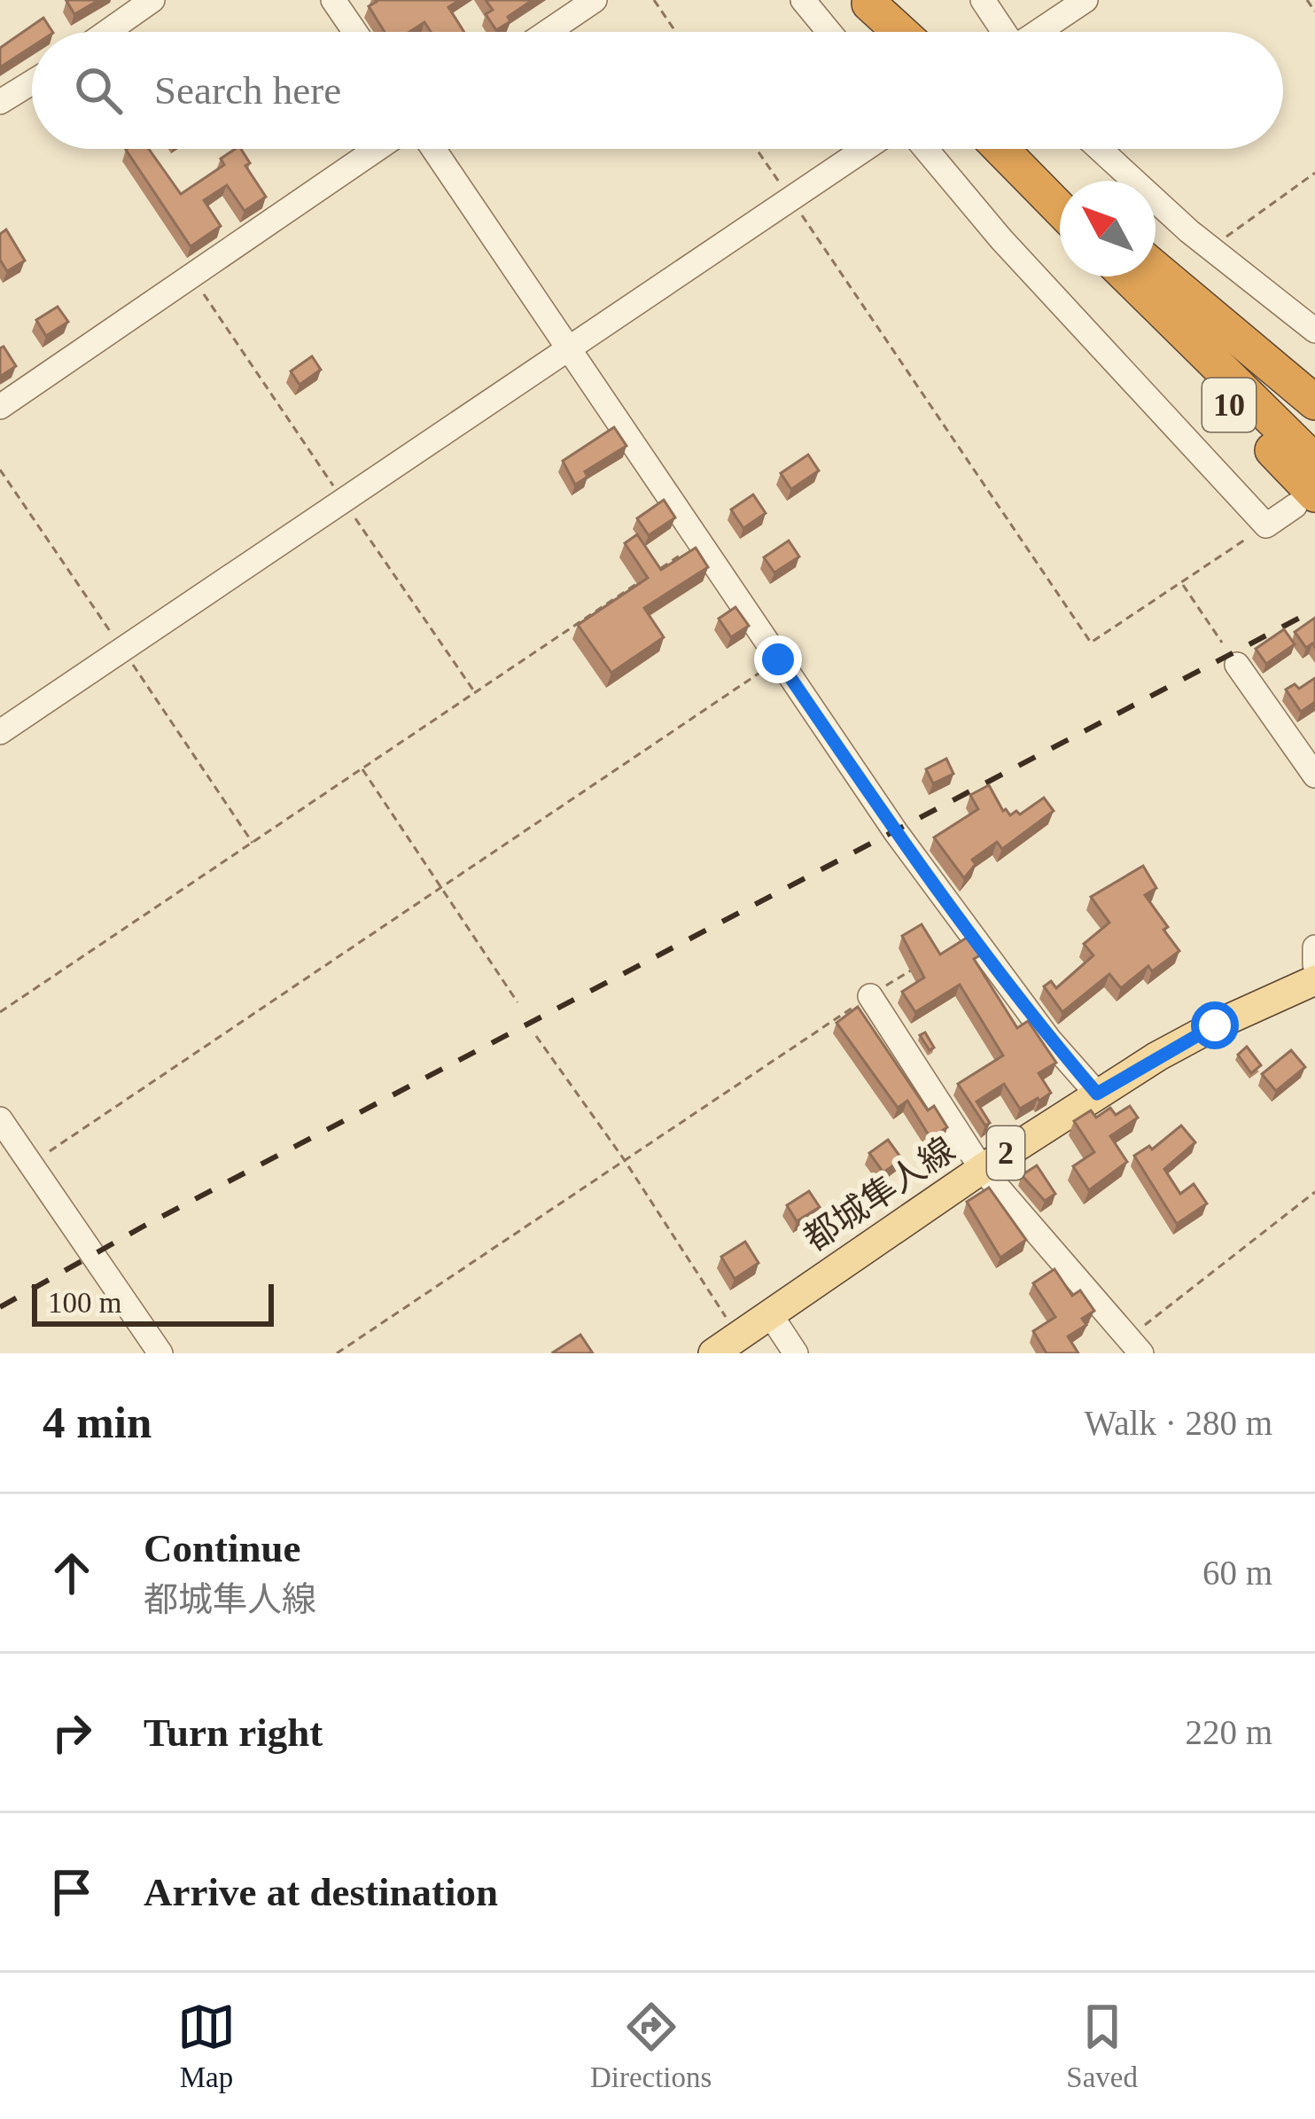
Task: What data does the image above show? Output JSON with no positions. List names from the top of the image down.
{
  "streets": {
    "highway": ["10"],
    "main road": ["2", "都城隼人線"]
  },
  "scale_bar": "100 m",
  "north": "top left",
  "page": {
    "search": "Search here",
    "scale": "100 m",
    "heading": ["4 min", "Walk · 280 m"],
    "list": [
      ["Continue", "都城隼人線", "60 m"],
      ["Turn right", "220 m"],
      "Arrive at destination"
    ],
    "nav": ["Map", "Directions", "Saved"]
  }
}
